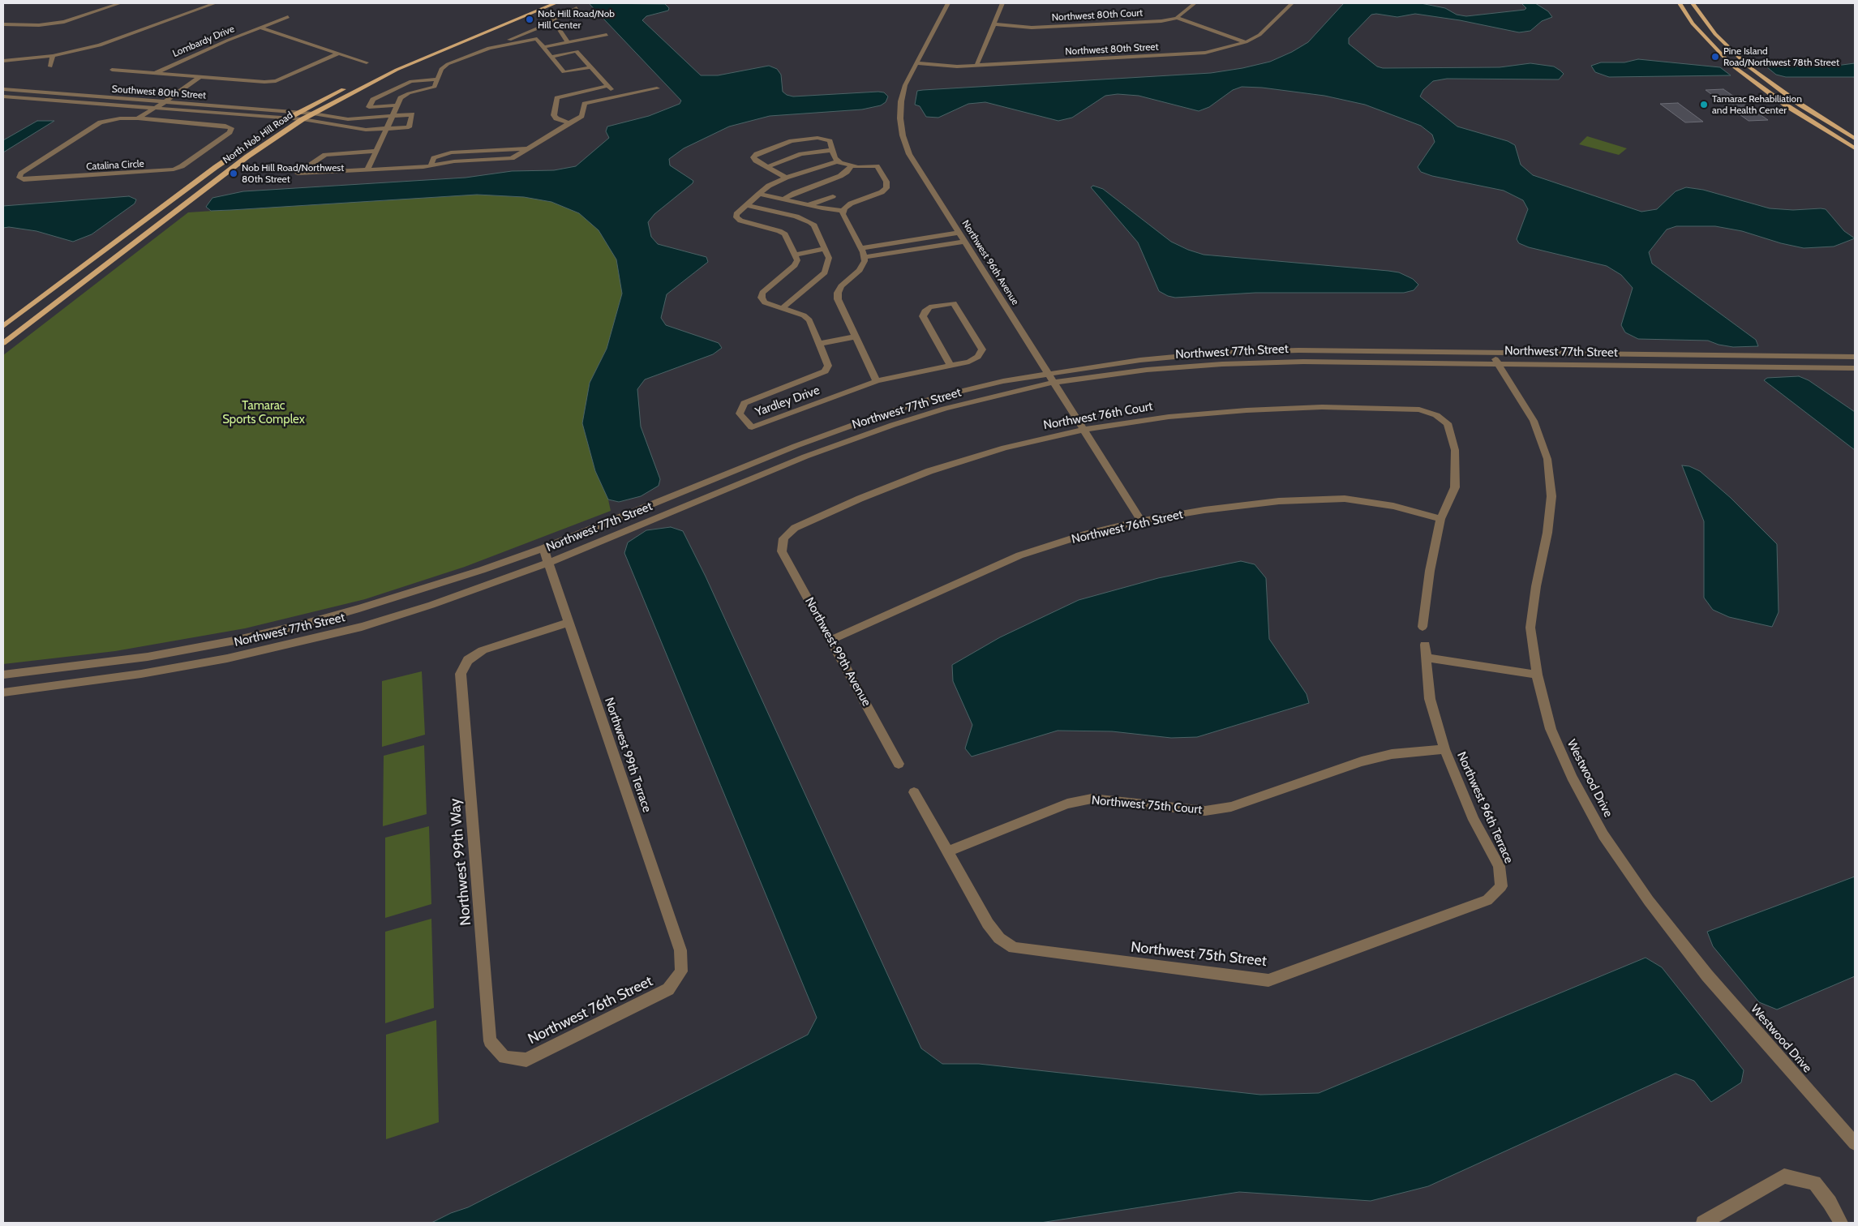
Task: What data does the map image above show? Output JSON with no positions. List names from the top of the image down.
{
  "streets": {
    "main road": ["North Nob Hill Road"],
    "street": [
      "Northwest 80th Court",
      "Lombardy Drive",
      "Northwest 80th Street",
      "Southwest 80th Street",
      "Catalina Circle",
      "Northwest 96th Avenue",
      "Northwest 77th Street",
      "Yardley Drive",
      "Northwest 76th Court",
      "Northwest 76th Street",
      "Northwest 99th Avenue",
      "Northwest 99th Terrace",
      "Westwood Drive",
      "Northwest 75th Court",
      "Northwest 96th Terrace",
      "Northwest 99th Way",
      "Northwest 75th Street"
    ]
  },
  "crossings": [
    ["Northwest 80th Street", "Northwest 96th Avenue"],
    ["Southwest 80th Street", "North Nob Hill Road"],
    ["Southwest 80th Street", "Catalina Circle"],
    ["Northwest 96th Avenue", "Northwest 77th Street"],
    ["Northwest 96th Avenue", "Northwest 76th Court"],
    ["Northwest 96th Avenue", "Northwest 76th Street"],
    ["Northwest 77th Street", "Northwest 99th Terrace"],
    ["Northwest 77th Street", "Westwood Drive"],
    ["Northwest 76th Court", "Northwest 76th Street"],
    ["Northwest 76th Court", "Northwest 99th Avenue"],
    ["Northwest 76th Street", "Northwest 99th Avenue"],
    ["Northwest 76th Street", "Northwest 99th Terrace"],
    ["Northwest 76th Street", "Northwest 99th Way"],
    ["Northwest 99th Terrace", "Northwest 99th Way"],
    ["Northwest 75th Court", "Northwest 96th Terrace"],
    ["Northwest 75th Court", "Northwest 75th Street"],
    ["Northwest 96th Terrace", "Northwest 75th Street"]
  ],
  "parks": ["Tamarac Sports Complex"],
  "places": [
    "Nob Hill Road/Nob Hill Center",
    "Pine Island Road/Northwest 78th Street",
    "Tamarac Rehabiliation and Health Center",
    "Nob Hill Road/Northwest 80th Street"
  ]
}
